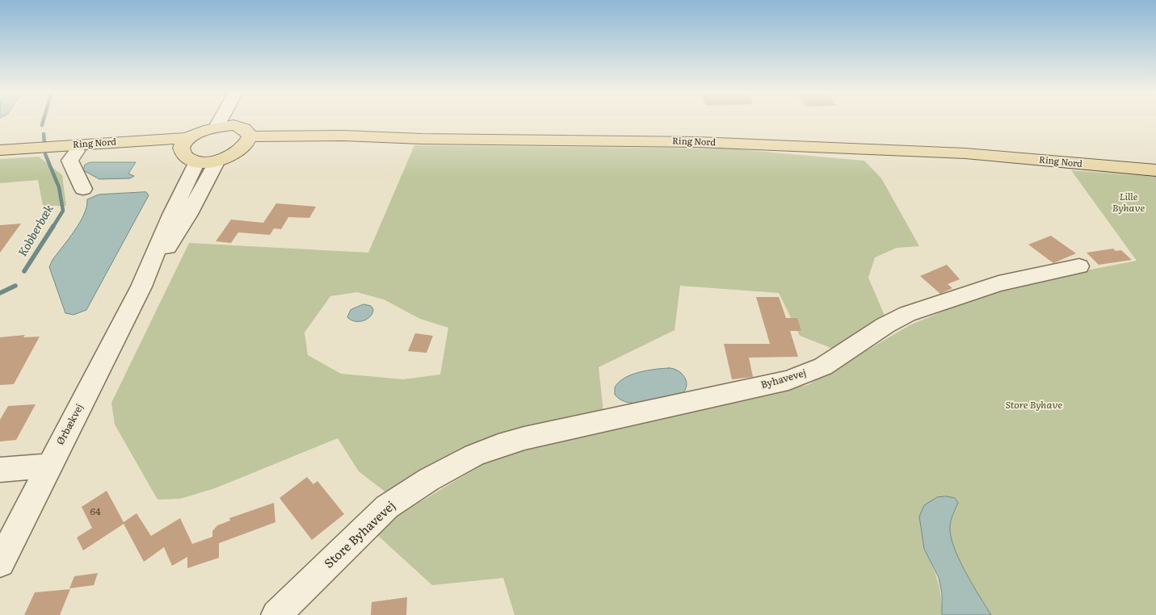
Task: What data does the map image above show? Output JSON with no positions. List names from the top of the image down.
{
  "streets": {
    "main road": ["Ring Nord"],
    "street": ["Byhavevej", "Ørbækvej", "Store Byhavevej"]
  },
  "crossings": [
    ["Byhavevej", "Store Byhavevej"]
  ],
  "water": ["Kobberbæk"],
  "parks": ["Lille Byhave", "Store Byhave"],
  "house_numbers": ["64"]
}
